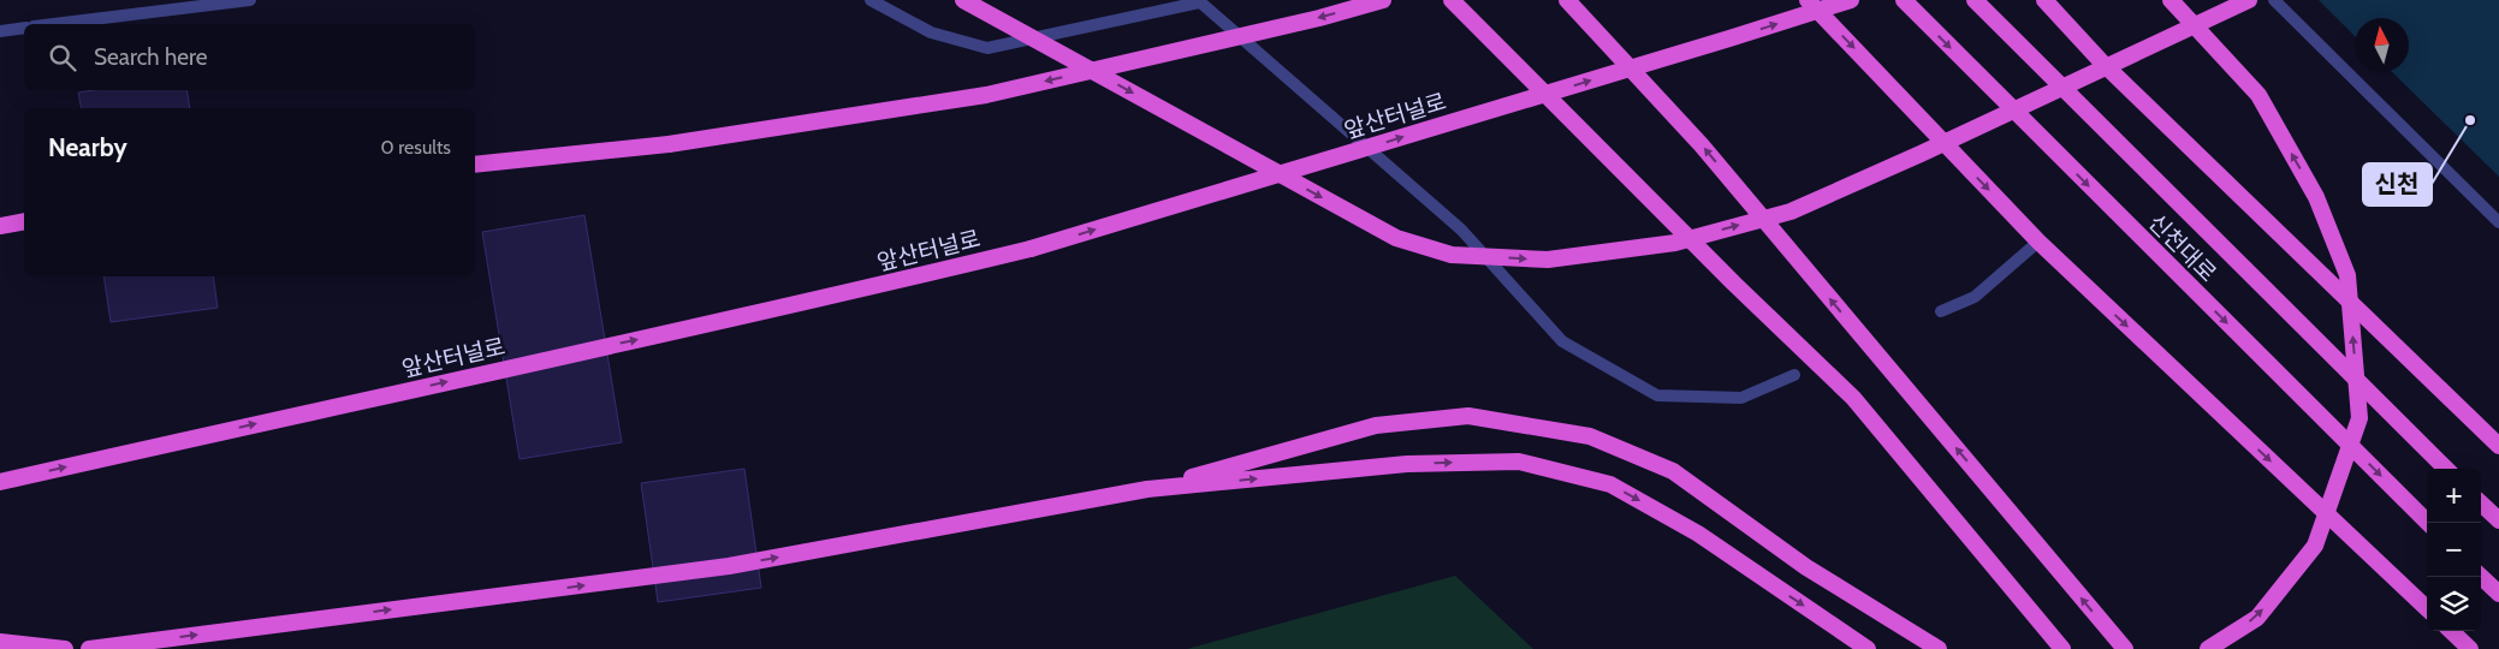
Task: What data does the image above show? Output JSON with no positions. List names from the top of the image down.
{
  "streets": {
    "highway": ["앞산터널로", "신천대로"]
  },
  "one_way": ["앞산터널로"],
  "places": ["신천"],
  "north": "top",
  "page": {
    "search": "Search here",
    "heading": ["Nearby", "0 results"],
    "map_buttons": ["+", "−"]
  }
}
